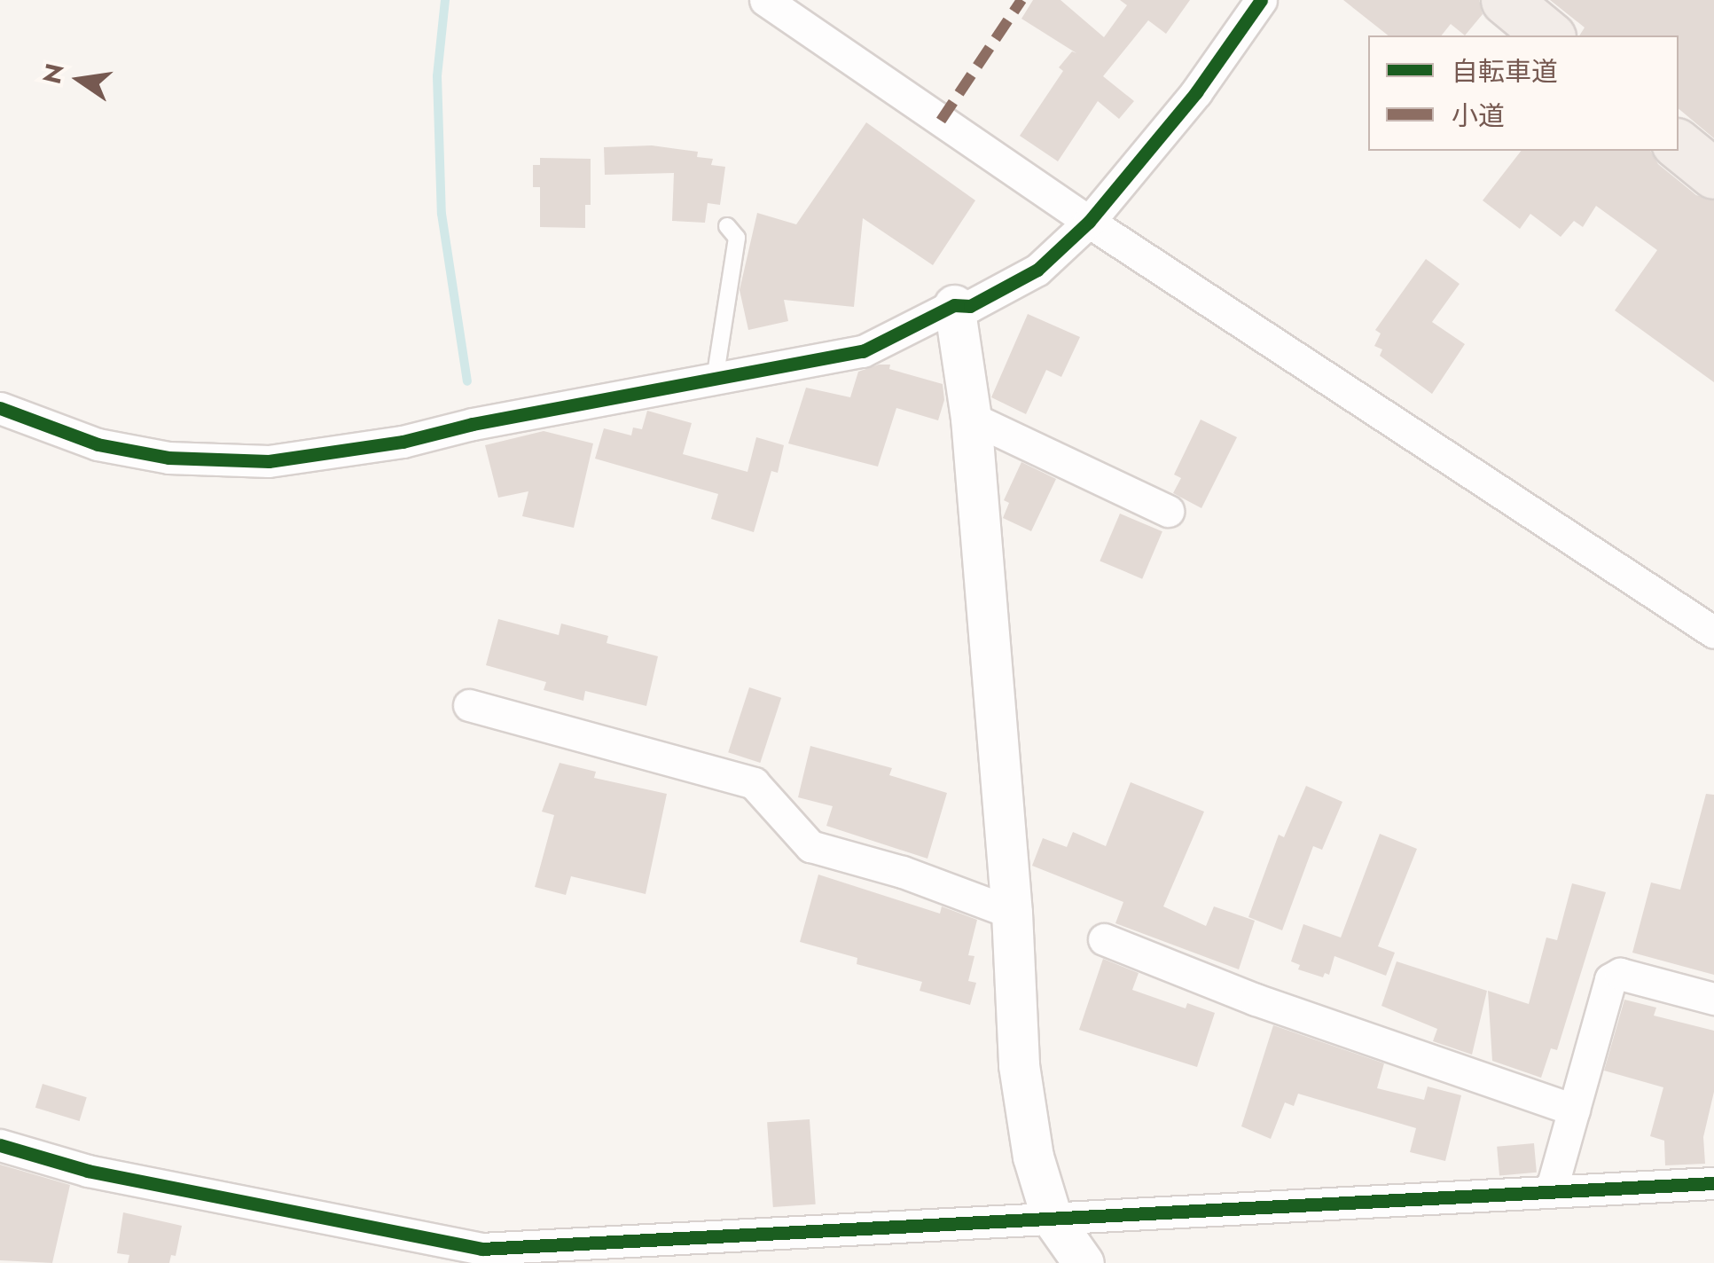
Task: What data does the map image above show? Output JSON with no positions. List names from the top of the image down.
{
  "legend": ["自転車道", "小道"],
  "north": "left"
}
